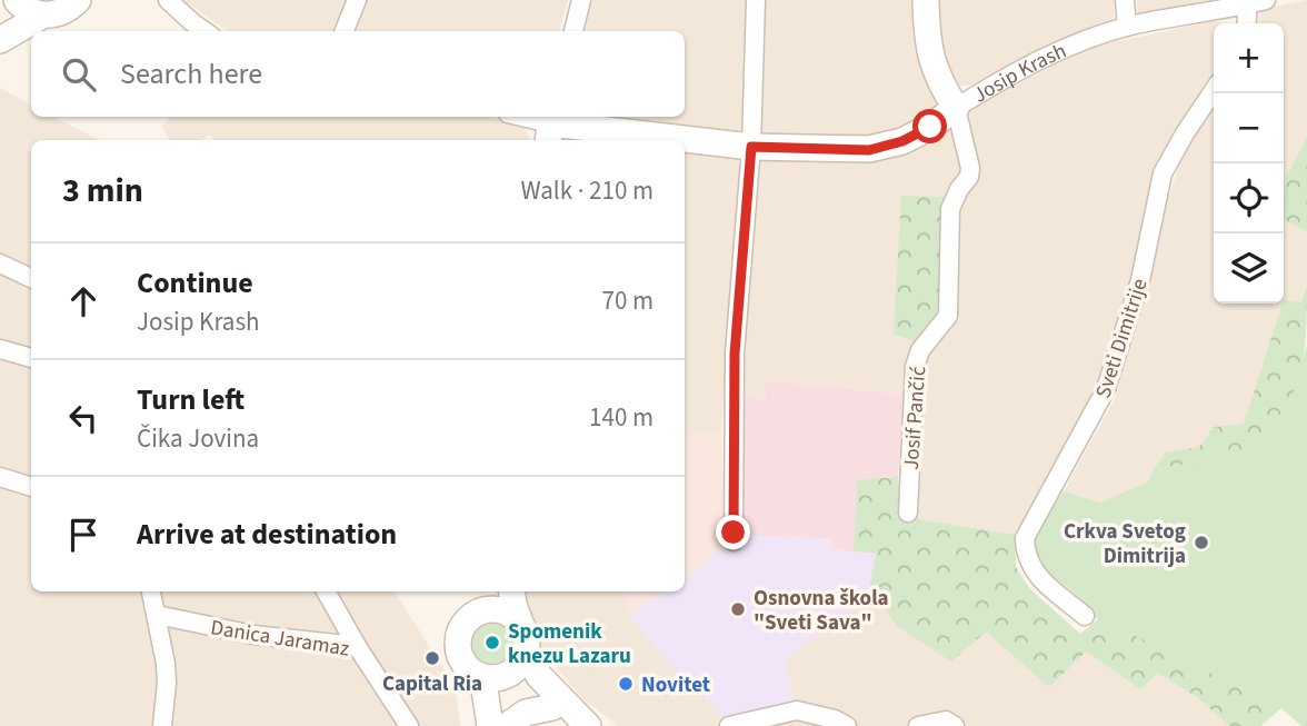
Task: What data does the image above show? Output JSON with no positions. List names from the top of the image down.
{
  "streets": {
    "street": [
      "Josip Krash",
      "Sveti Dimitrije",
      "Josif Pančić",
      "Danica Jaramaz"
    ]
  },
  "crossings": [
    ["Josip Krash", "Josif Pančić"]
  ],
  "places": [
    "Crkva Svetog Dimitrija",
    "Osnovna škola \"Sveti Sava\"",
    "Spomenik knezu Lazaru",
    "Capital Ria",
    "Novitet"
  ],
  "page": {
    "map_buttons": ["+", "−"],
    "search": "Search here",
    "heading": ["3 min", "Walk · 210 m"],
    "list": [
      ["Continue", "Josip Krash", "70 m"],
      ["Turn left", "Čika Jovina", "140 m"],
      "Arrive at destination"
    ]
  }
}
